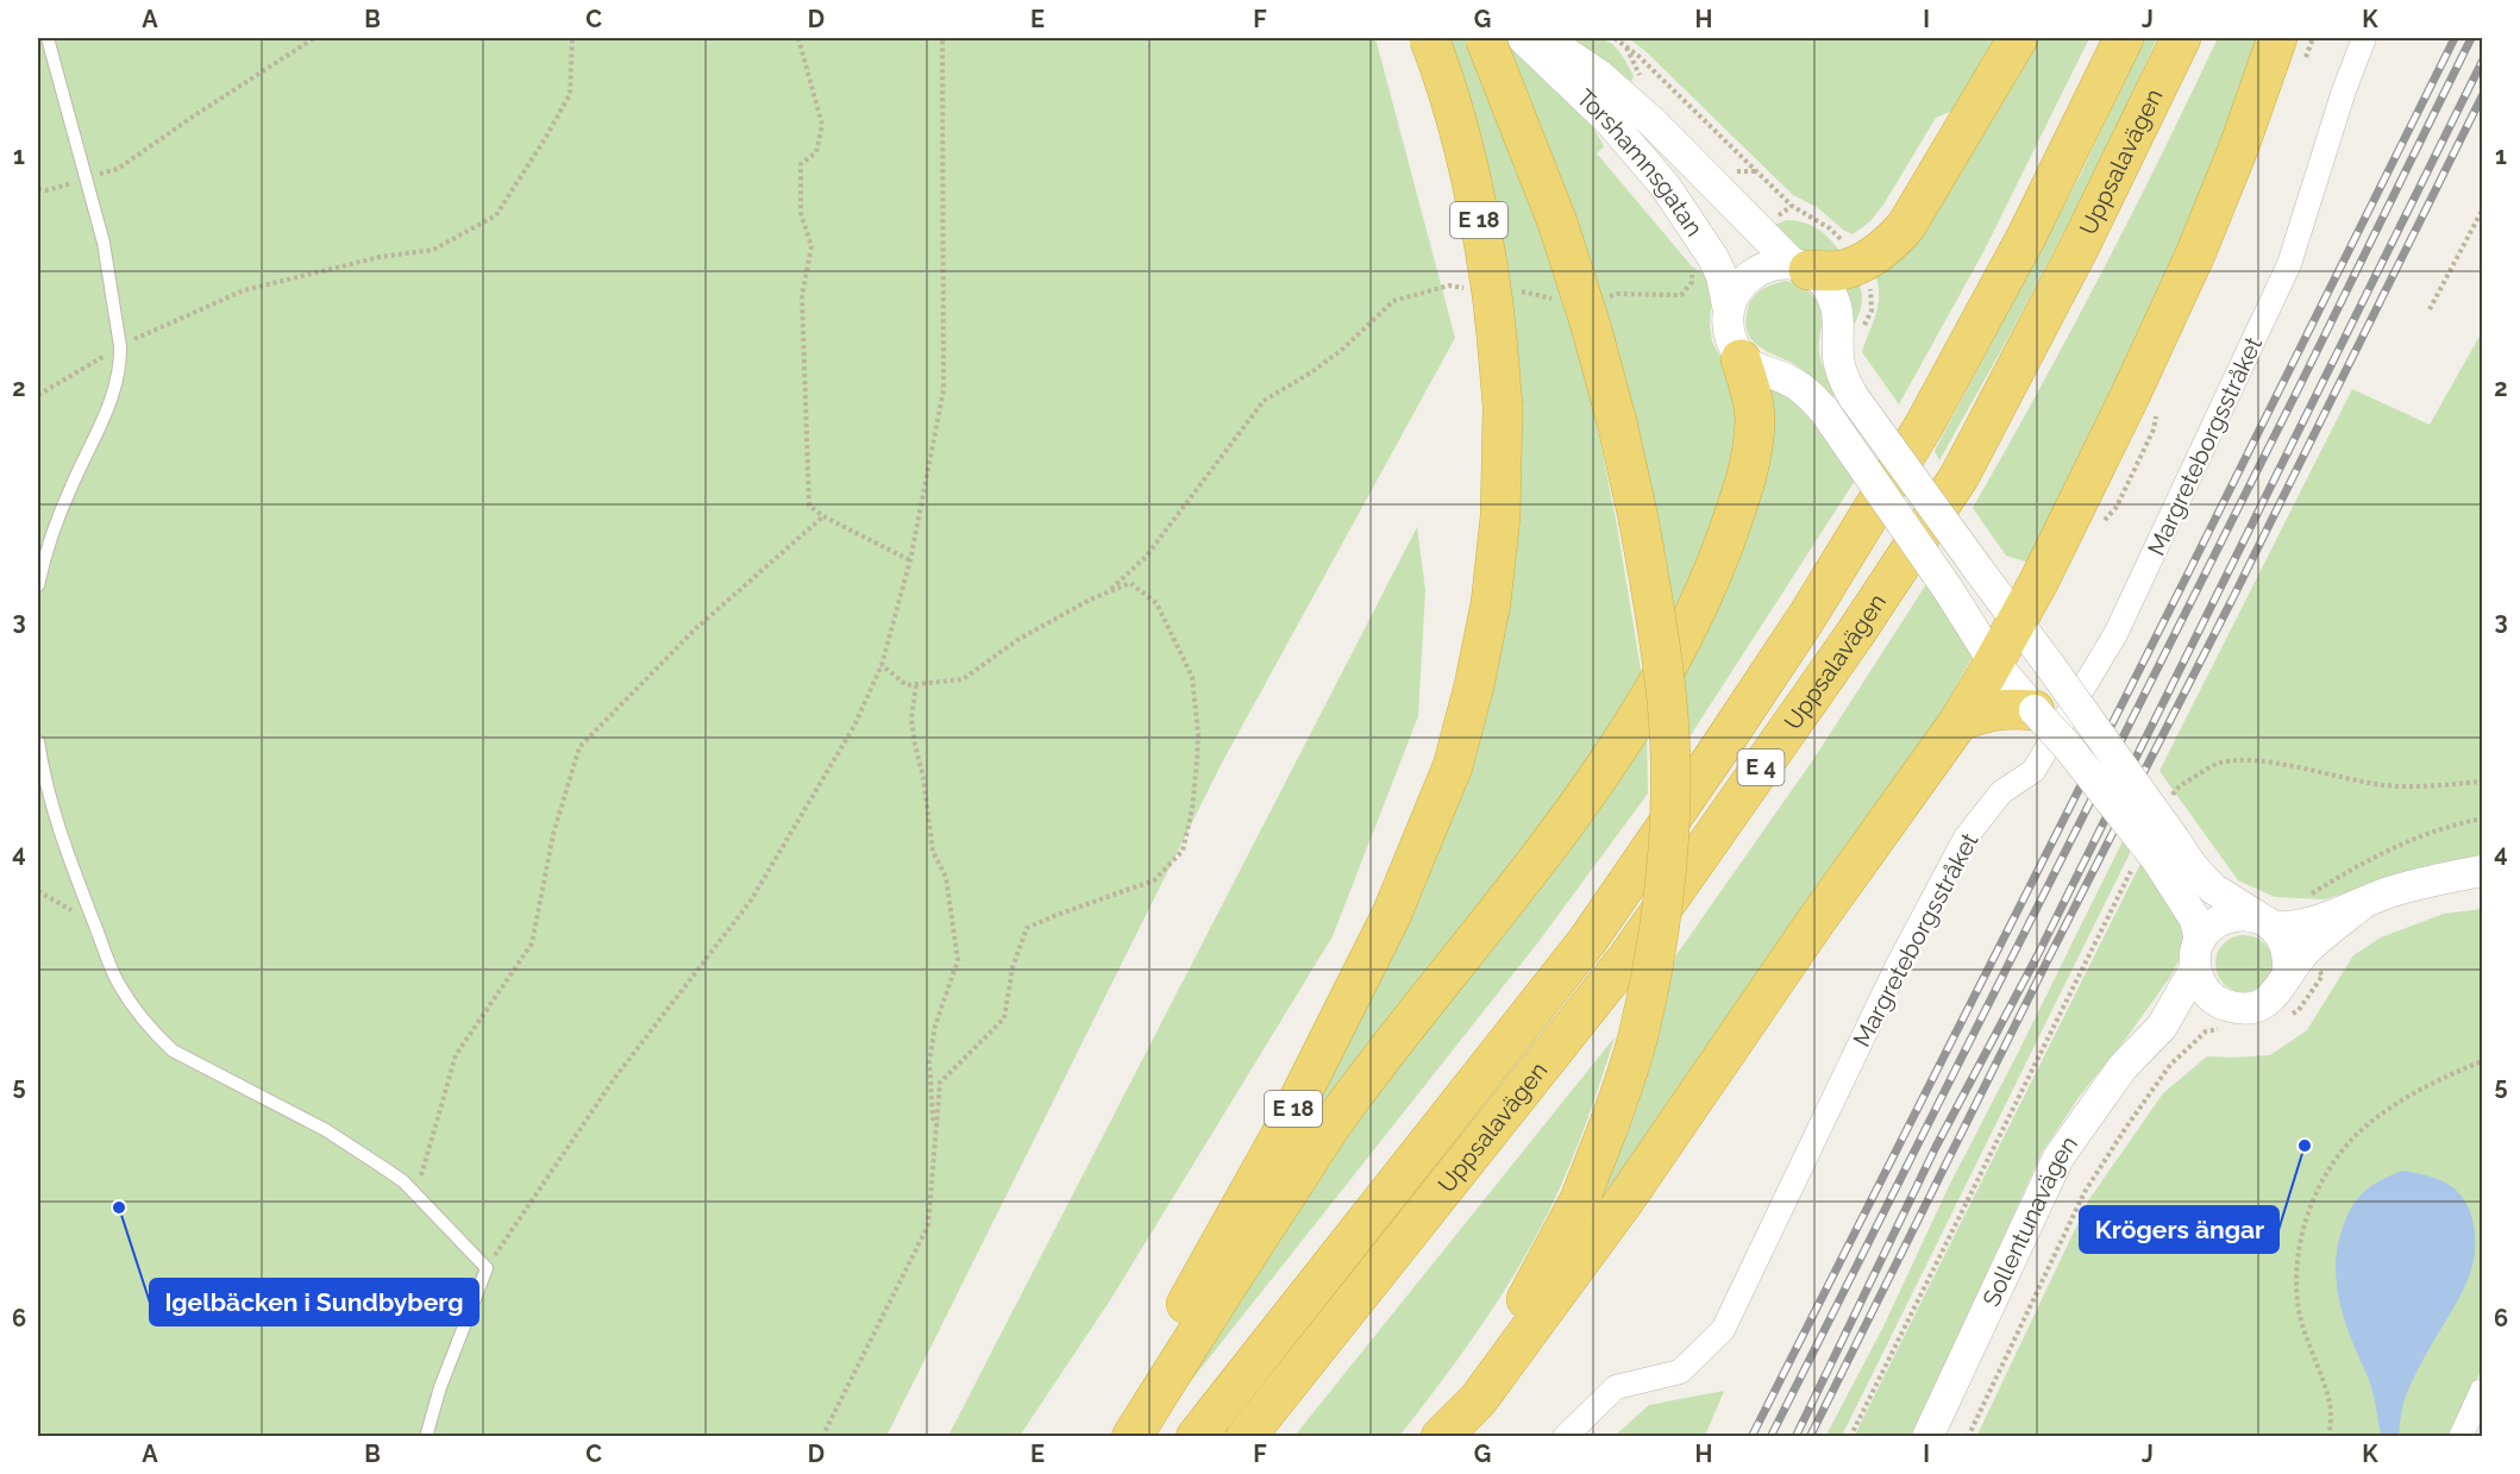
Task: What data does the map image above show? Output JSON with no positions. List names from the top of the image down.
{
  "streets": {
    "highway": ["Uppsalavägen", "E 18", "E 4"],
    "street": ["Torshamnsgatan", "Margreteborgsstråket", "Sollentunavägen"]
  },
  "places": ["Krögers ängar", "Igelbäcken i Sundbyberg"],
  "grid": {
    "columns": [
      "A",
      "B",
      "C",
      "D",
      "E",
      "F",
      "G",
      "H",
      "I",
      "J",
      "K"
    ],
    "rows": [
      "1",
      "2",
      "3",
      "4",
      "5",
      "6"
    ]
  }
}
